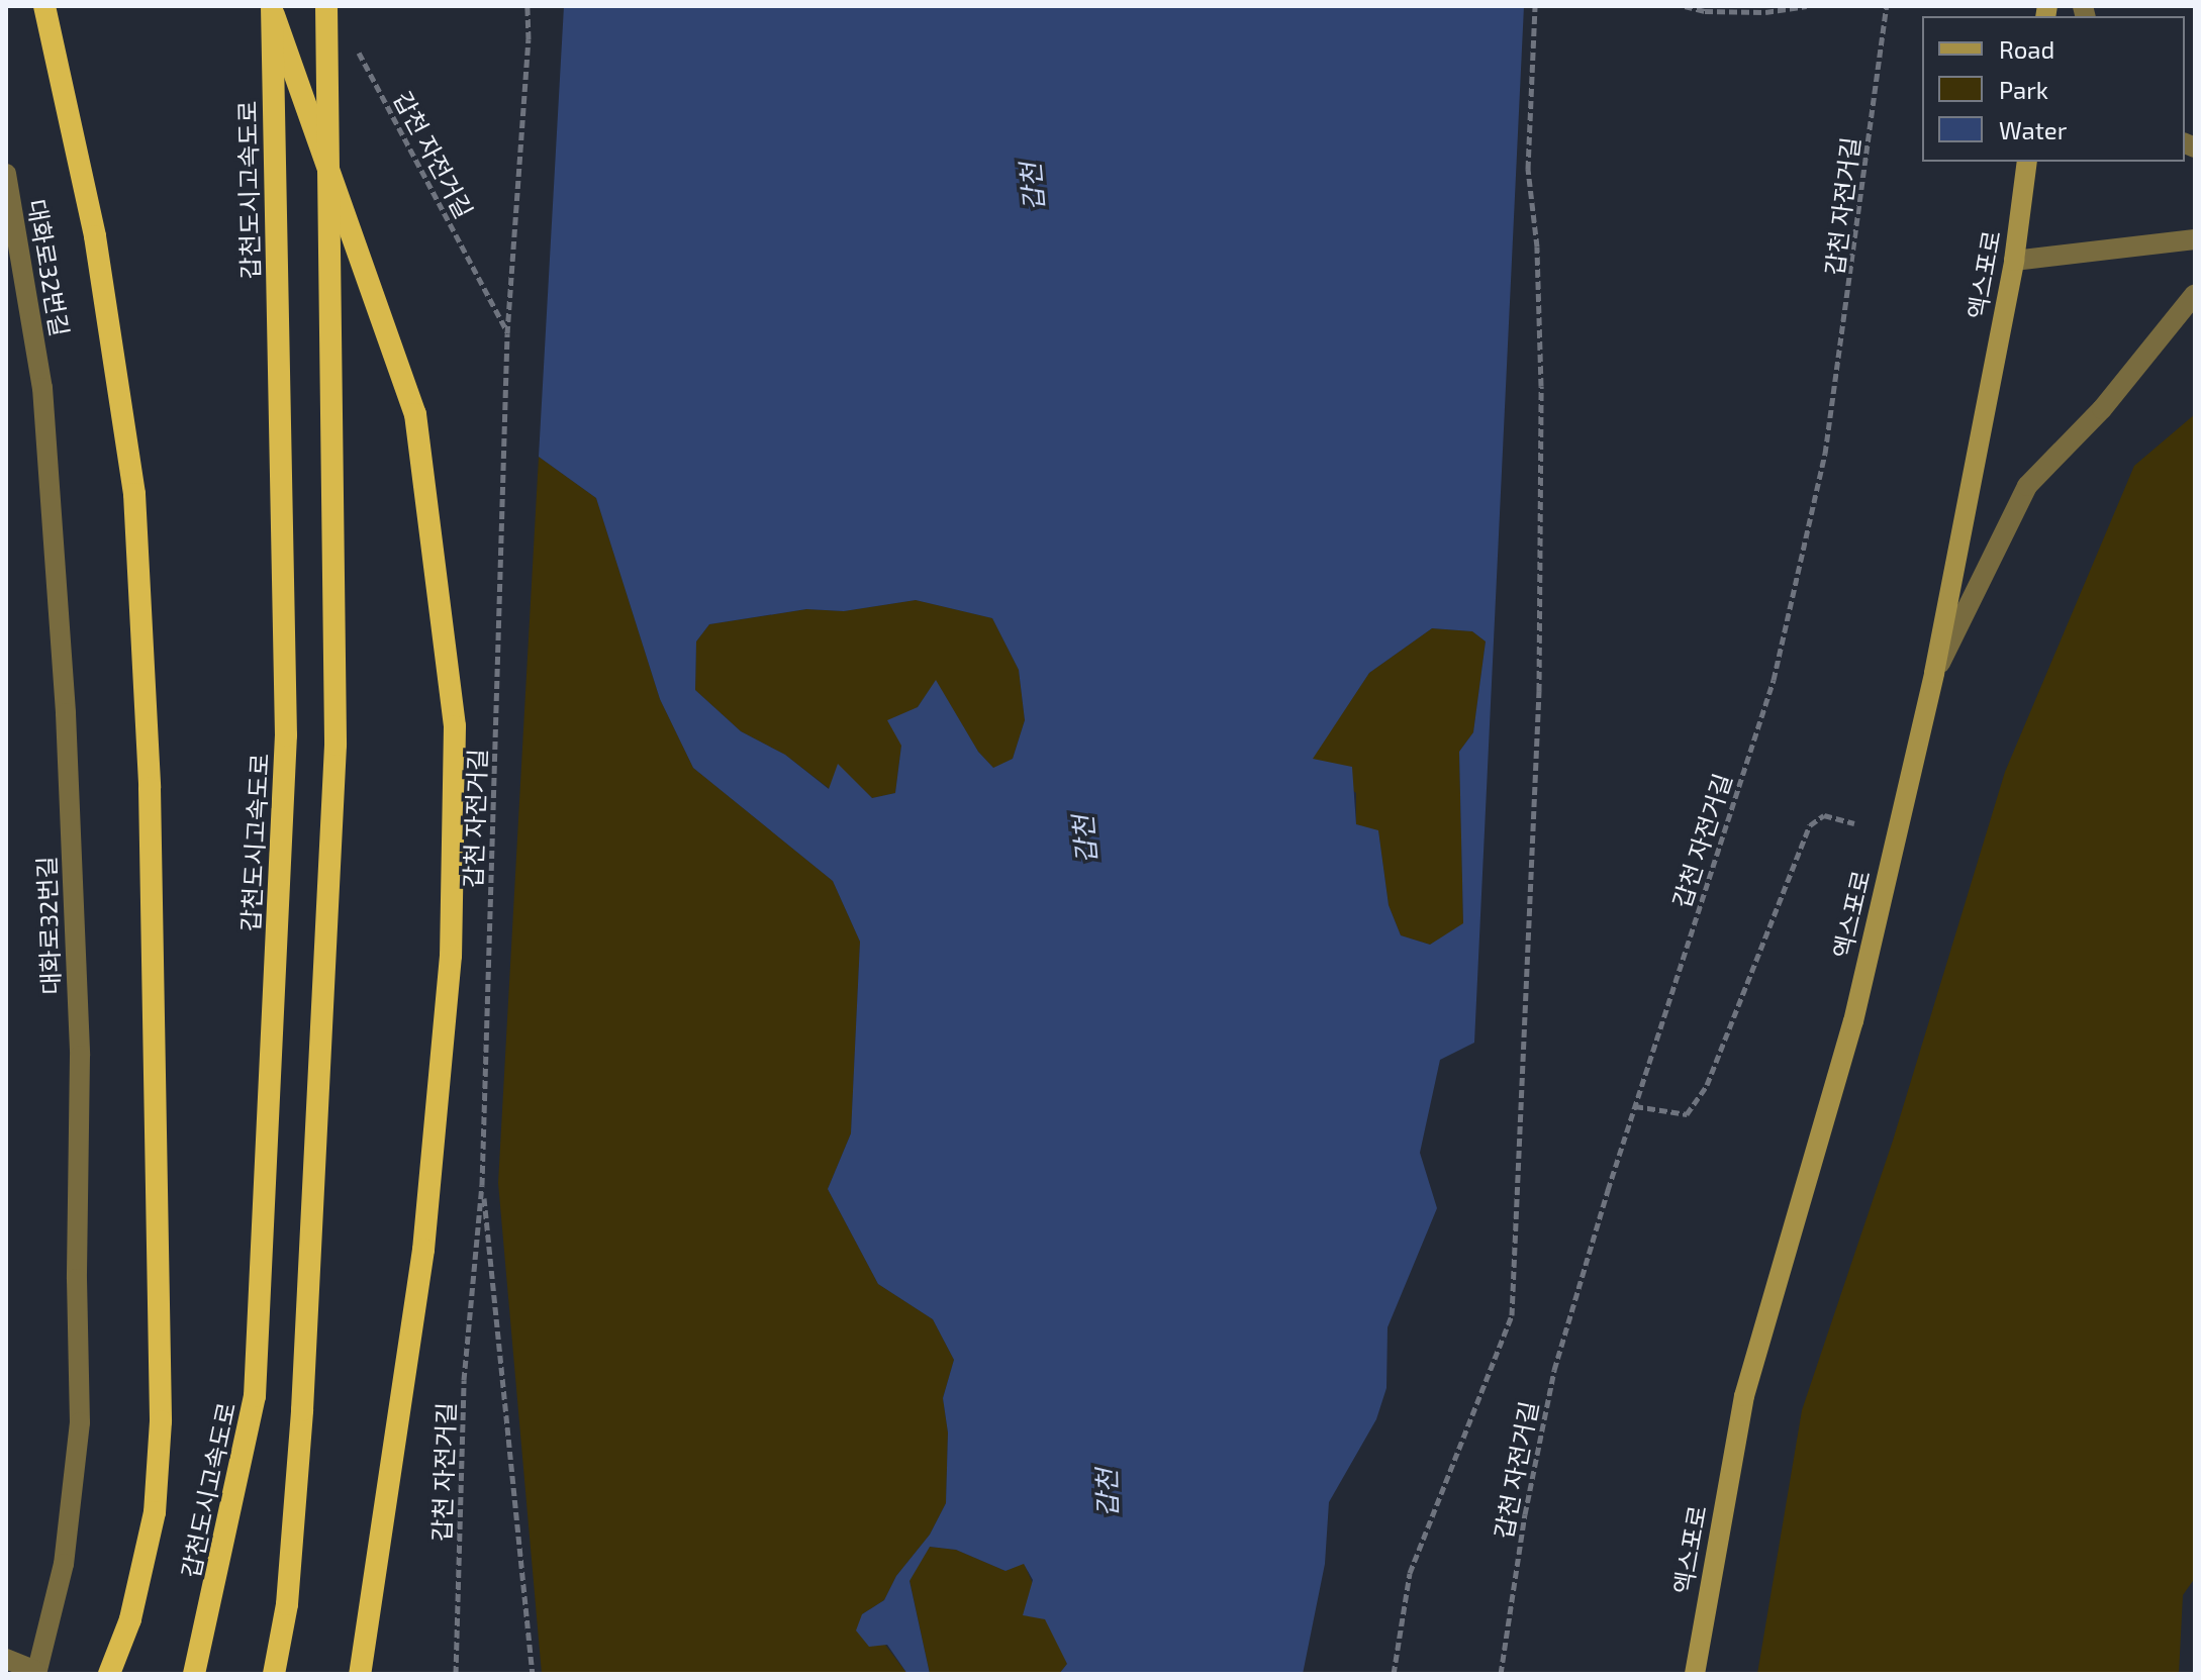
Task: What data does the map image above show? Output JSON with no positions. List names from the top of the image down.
{
  "streets": {
    "highway": ["갑천도시고속도로"],
    "main road": ["엑스포로"],
    "street": ["대화로32번길"],
    "path": ["갑천 자전거길"]
  },
  "water": ["갑천"],
  "legend": ["Road", "Park", "Water"]
}
